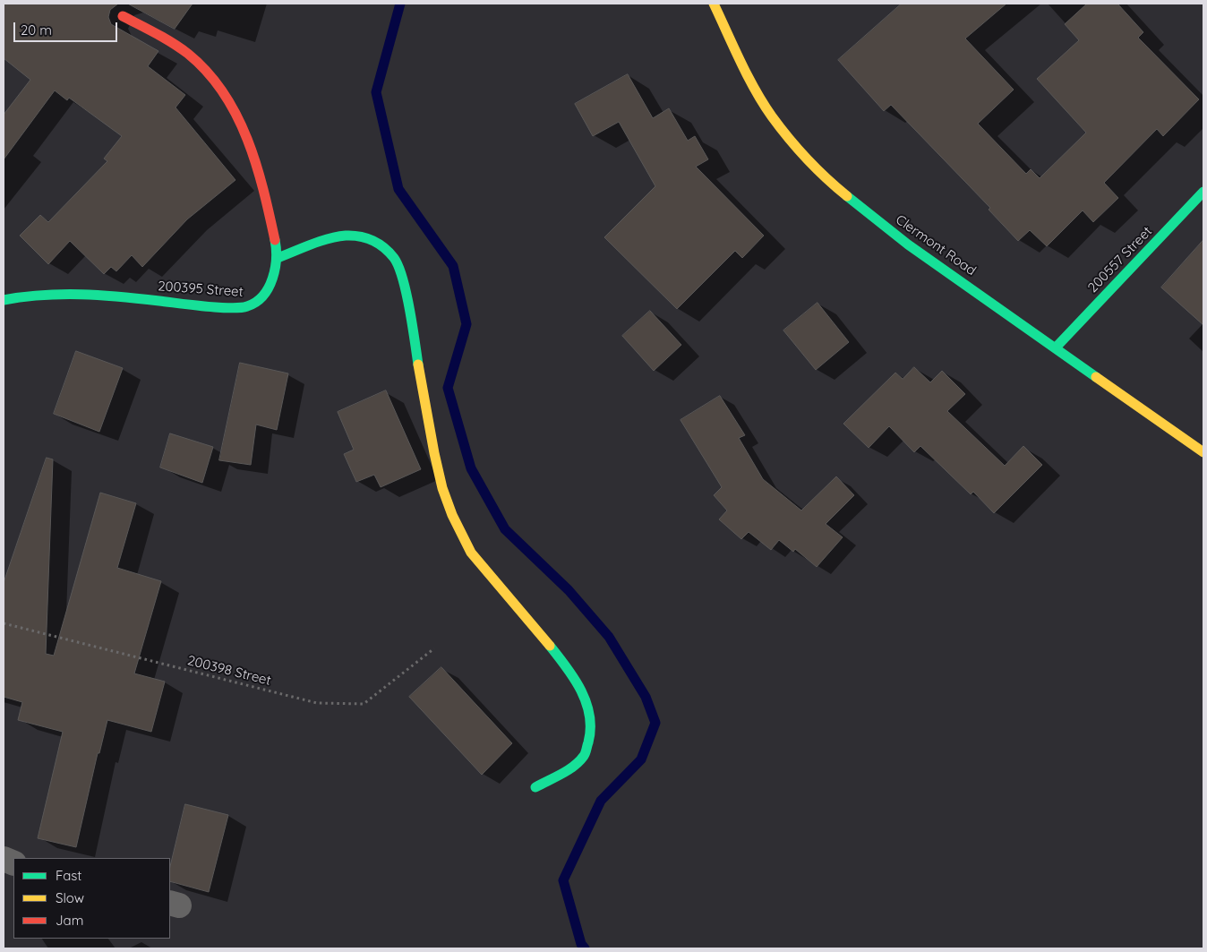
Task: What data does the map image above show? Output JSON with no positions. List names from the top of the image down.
{
  "streets": {
    "street": ["Clermont Road", "200557 Street", "200395 Street"],
    "path": ["200398 Street"]
  },
  "crossings": [
    ["Clermont Road", "200557 Street"]
  ],
  "legend": ["Fast", "Slow", "Jam"],
  "scale_bar": "20 m"
}
